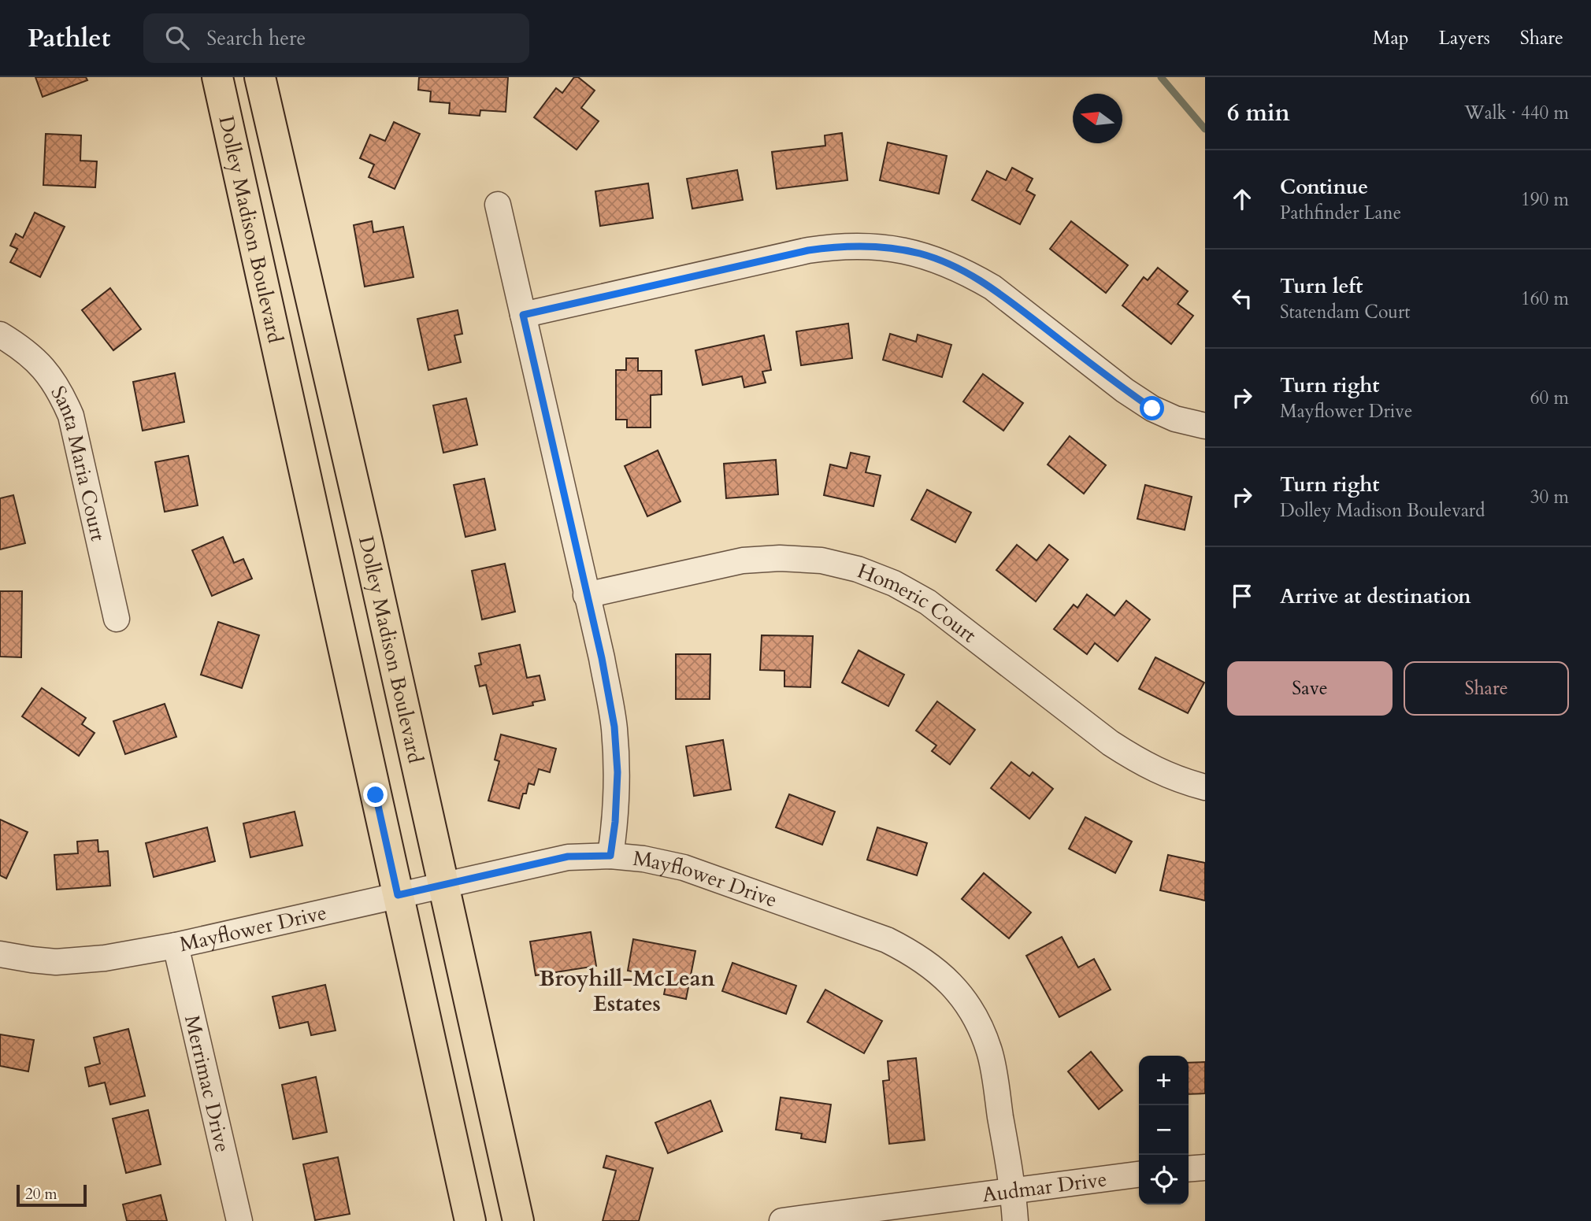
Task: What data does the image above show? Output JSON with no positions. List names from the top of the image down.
{
  "streets": {
    "main road": ["Dolley Madison Boulevard"],
    "street": [
      "Santa Maria Court",
      "Homeric Court",
      "Mayflower Drive",
      "Merrimac Drive",
      "Audmar Drive"
    ]
  },
  "crossings": [
    ["Dolley Madison Boulevard", "Mayflower Drive"],
    ["Mayflower Drive", "Merrimac Drive"],
    ["Mayflower Drive", "Audmar Drive"]
  ],
  "districts": ["Broyhill-McLean Estates"],
  "scale_bar": "20 m",
  "north": "left",
  "page": {
    "header": "Pathlet",
    "search": "Search here",
    "nav": ["Map", "Layers", "Share"],
    "heading": ["6 min", "Walk · 440 m"],
    "list": [
      ["Continue", "Pathfinder Lane", "190 m"],
      ["Turn left", "Statendam Court", "160 m"],
      ["Turn right", "Mayflower Drive", "60 m"],
      ["Turn right", "Dolley Madison Boulevard", "30 m"],
      "Arrive at destination"
    ],
    "buttons": ["Save", "Share"],
    "map_buttons": ["+", "−"],
    "scale": "20 m"
  }
}
